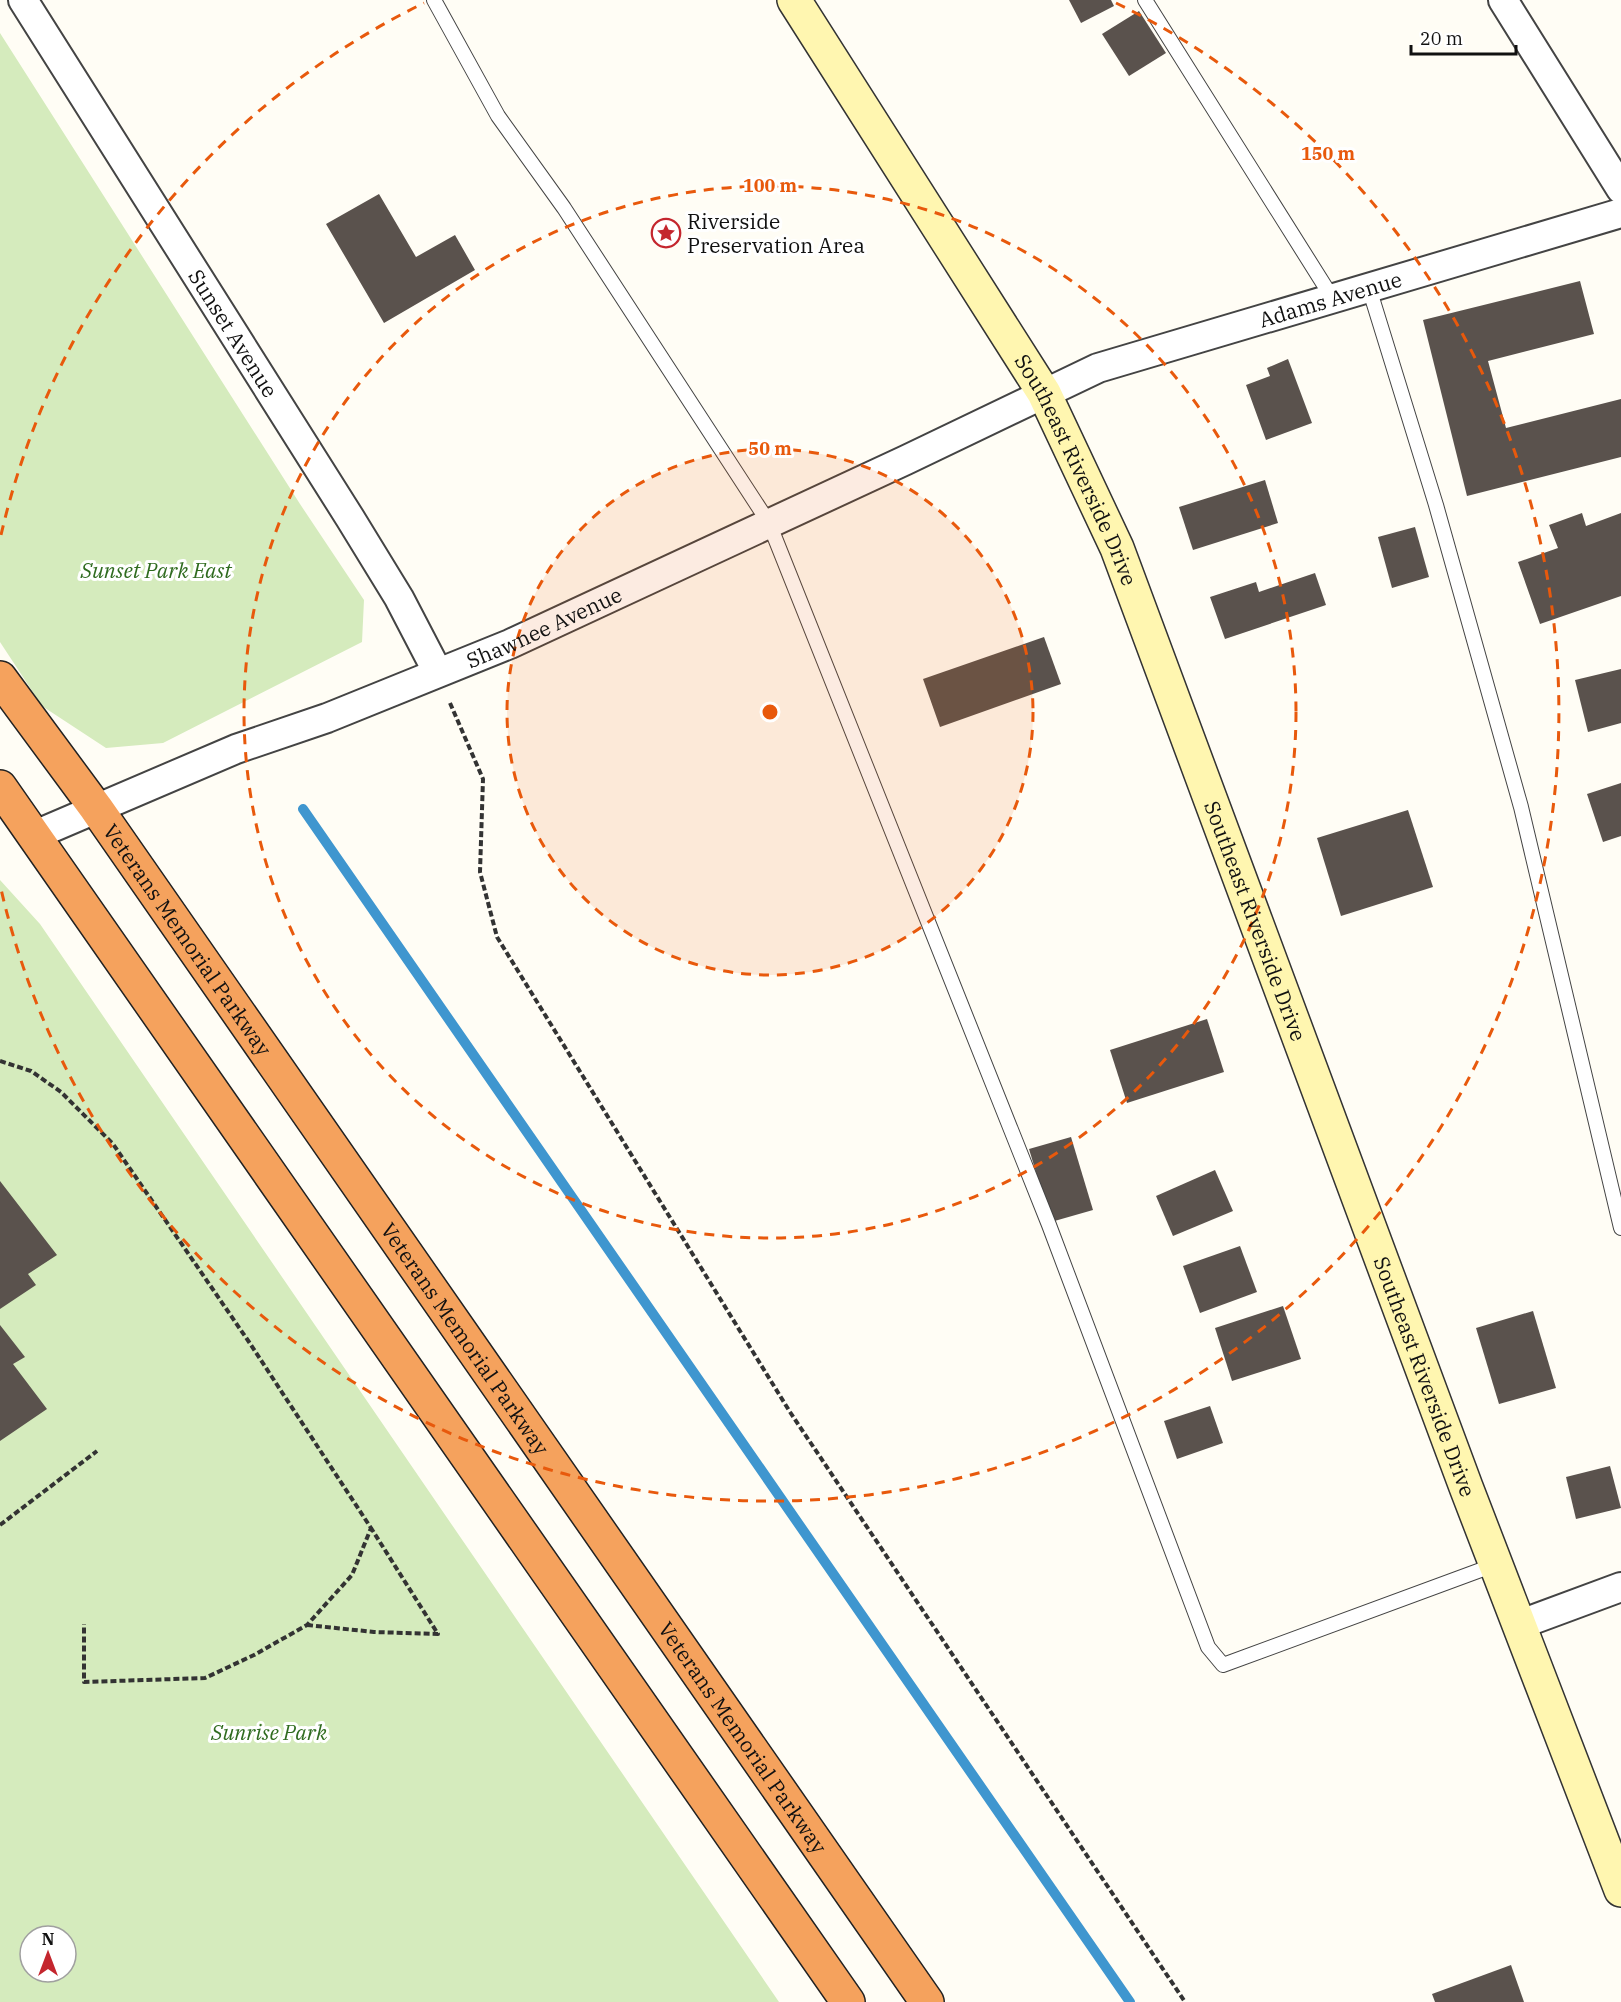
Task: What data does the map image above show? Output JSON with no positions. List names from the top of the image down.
{
  "streets": {
    "highway": ["Veterans Memorial Parkway"],
    "street": [
      "Adams Avenue",
      "Sunset Avenue",
      "Southeast Riverside Drive",
      "Shawnee Avenue"
    ]
  },
  "crossings": [
    ["Adams Avenue", "Southeast Riverside Drive"],
    ["Adams Avenue", "Shawnee Avenue"],
    ["Sunset Avenue", "Shawnee Avenue"],
    ["Southeast Riverside Drive", "Shawnee Avenue"],
    ["Shawnee Avenue", "Veterans Memorial Parkway"]
  ],
  "parks": ["Sunset Park East", "Sunrise Park"],
  "places": {
    "place": ["Riverside Preservation Area"]
  },
  "scale_bar": "20 m",
  "north": "top",
  "rings": ["150 m", "100 m", "50 m"]
}
